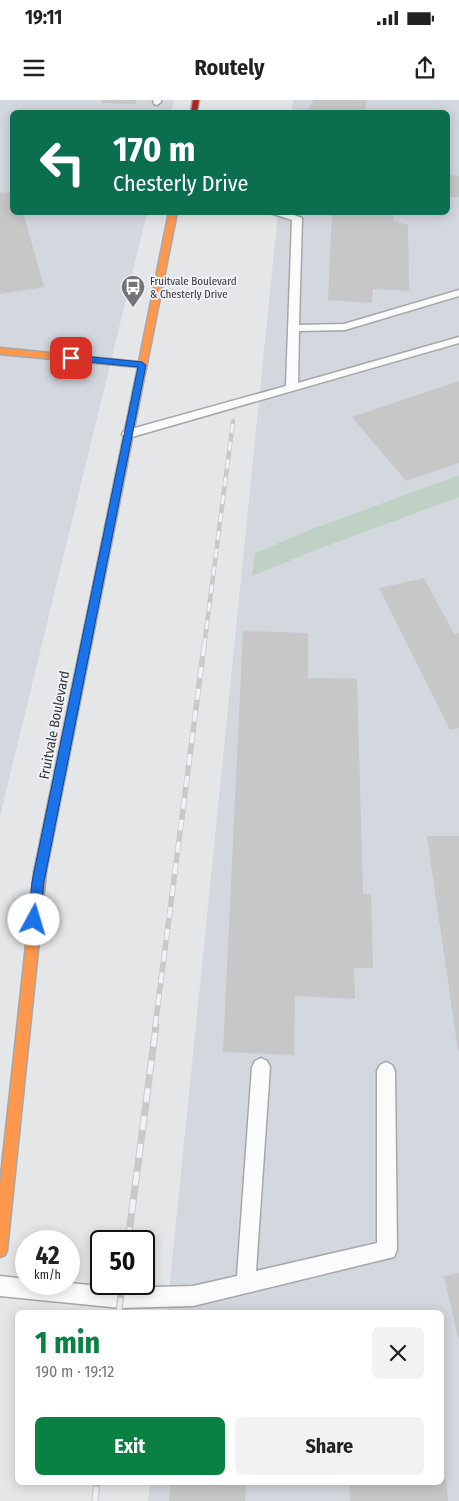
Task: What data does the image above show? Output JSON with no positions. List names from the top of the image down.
{
  "streets": {
    "main road": ["Fruitvale Boulevard"]
  },
  "places": {
    "bus stop": ["Fruitvale Boulevard & Chesterly Drive"]
  },
  "page": {
    "status": "19:11",
    "header": "Routely",
    "turn": ["170 m", "Chesterly Drive"],
    "speed": "42 km/h",
    "limit": "50",
    "heading": ["1 min", "190 m · 19:12"],
    "buttons": ["Exit", "Share"]
  }
}
